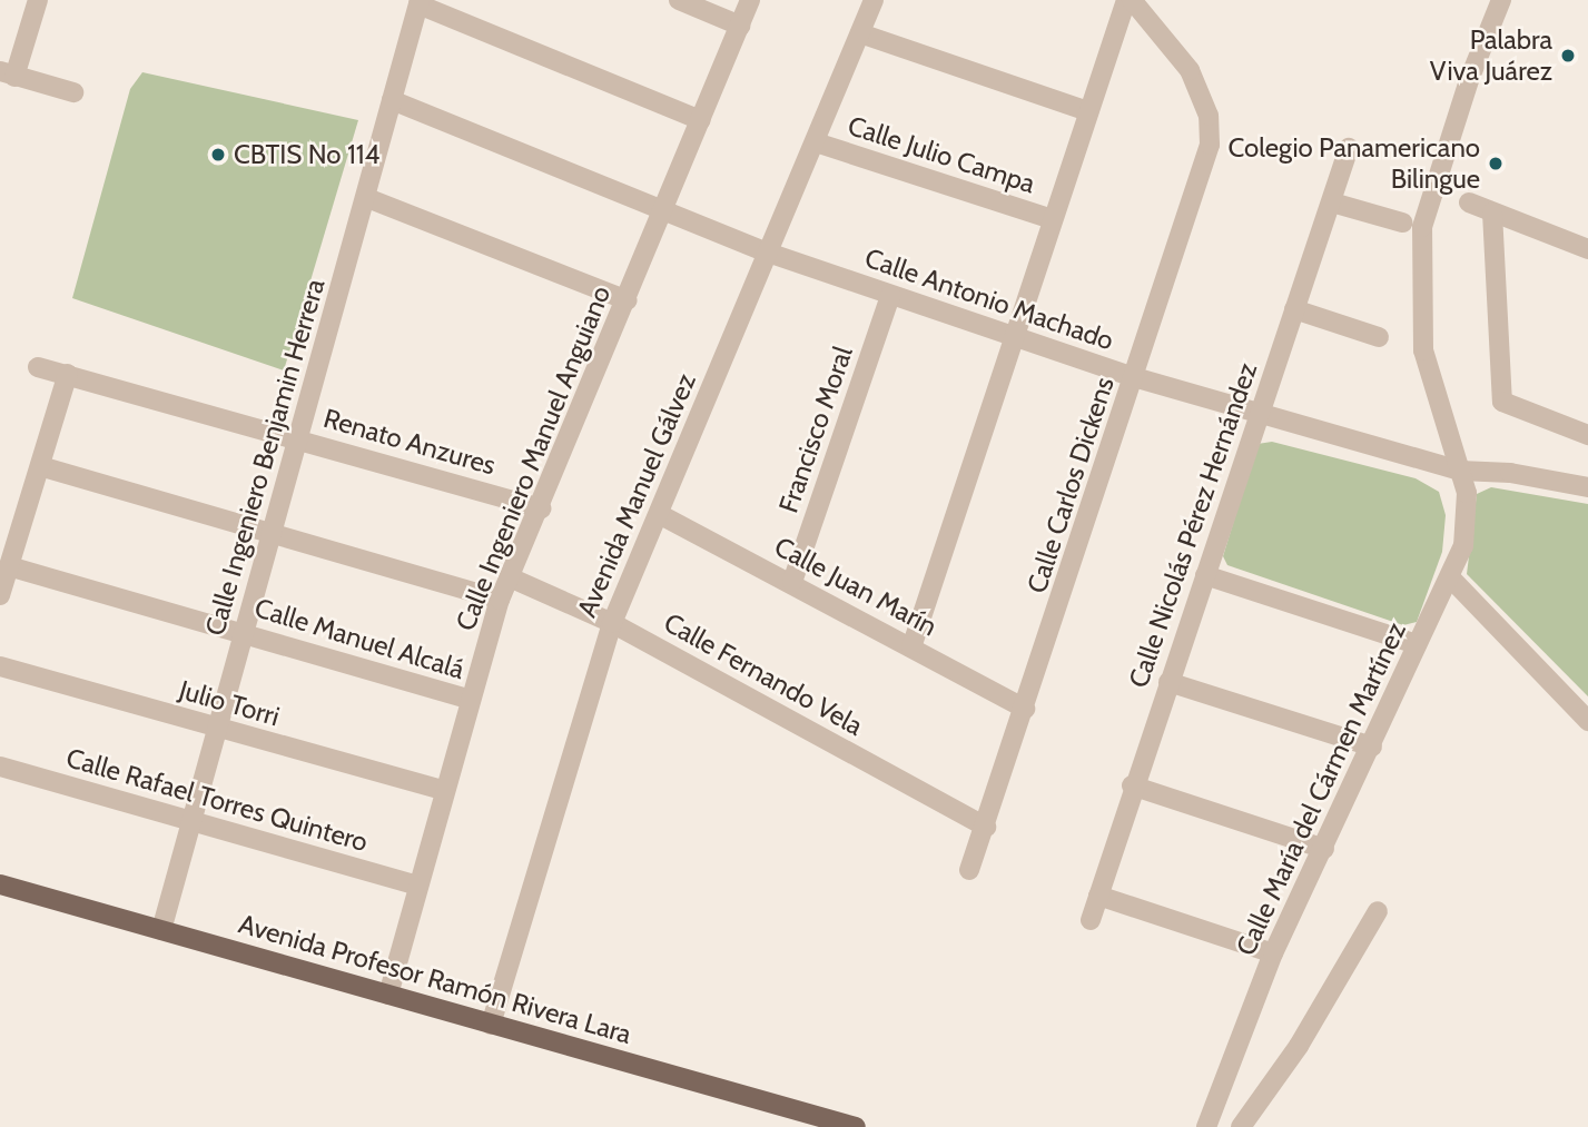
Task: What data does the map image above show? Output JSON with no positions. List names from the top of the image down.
{
  "streets": {
    "main road": ["Avenida Profesor Ramón Rivera Lara"],
    "street": [
      "Calle Julio Campa",
      "Calle Antonio Machado",
      "Francisco Moral",
      "Renato Anzures",
      "Calle Ingeniero Benjamin Herrera",
      "Calle Ingeniero Manuel Anguiano",
      "Calle Carlos Dickens",
      "Avenida Manuel Gálvez",
      "Calle Nicolás Pérez Hernández",
      "Calle Juan Marín",
      "Calle Manuel Alcalá",
      "Calle Fernando Vela",
      "Julio Torri",
      "Calle María del Cármen Martínez",
      "Calle Rafael Torres Quintero"
    ]
  },
  "crossings": [
    ["Calle Julio Campa", "Avenida Manuel Gálvez"],
    ["Calle Antonio Machado", "Francisco Moral"],
    ["Calle Antonio Machado", "Calle Ingeniero Benjamin Herrera"],
    ["Calle Antonio Machado", "Calle Ingeniero Manuel Anguiano"],
    ["Calle Antonio Machado", "Calle Carlos Dickens"],
    ["Calle Antonio Machado", "Avenida Manuel Gálvez"],
    ["Calle Antonio Machado", "Calle Nicolás Pérez Hernández"],
    ["Calle Antonio Machado", "Calle María del Cármen Martínez"],
    ["Francisco Moral", "Calle Juan Marín"],
    ["Renato Anzures", "Calle Ingeniero Benjamin Herrera"],
    ["Renato Anzures", "Calle Ingeniero Manuel Anguiano"],
    ["Calle Ingeniero Benjamin Herrera", "Calle Manuel Alcalá"],
    ["Calle Ingeniero Benjamin Herrera", "Julio Torri"],
    ["Calle Ingeniero Benjamin Herrera", "Calle Rafael Torres Quintero"],
    ["Calle Ingeniero Benjamin Herrera", "Avenida Profesor Ramón Rivera Lara"],
    ["Calle Ingeniero Manuel Anguiano", "Calle Manuel Alcalá"],
    ["Calle Ingeniero Manuel Anguiano", "Calle Fernando Vela"],
    ["Calle Ingeniero Manuel Anguiano", "Julio Torri"],
    ["Calle Ingeniero Manuel Anguiano", "Calle Rafael Torres Quintero"],
    ["Calle Ingeniero Manuel Anguiano", "Avenida Profesor Ramón Rivera Lara"],
    ["Calle Carlos Dickens", "Calle Juan Marín"],
    ["Calle Carlos Dickens", "Calle Fernando Vela"],
    ["Avenida Manuel Gálvez", "Calle Juan Marín"],
    ["Avenida Manuel Gálvez", "Calle Fernando Vela"],
    ["Avenida Manuel Gálvez", "Avenida Profesor Ramón Rivera Lara"]
  ],
  "places": ["Palabra Viva Juárez", "CBTIS No 114", "Colegio Panamericano Bilingue"]
}
